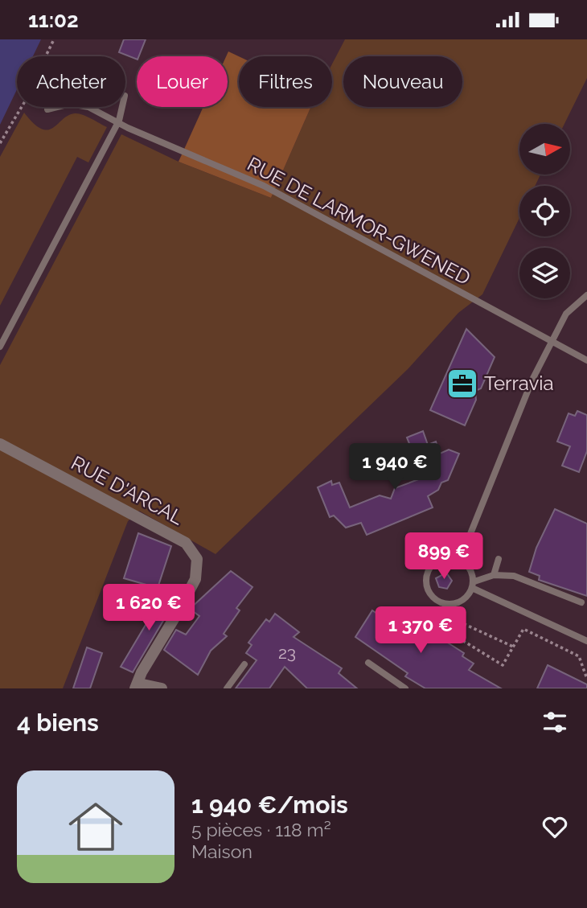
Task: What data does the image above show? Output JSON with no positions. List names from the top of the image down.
{
  "streets": {
    "street": ["RUE D'ARCAL"],
    "lane": ["RUE DE LARMOR-GWENED"]
  },
  "places": {
    "office": ["Terravia"]
  },
  "house_numbers": ["23"],
  "north": "right",
  "page": {
    "status": "11:02",
    "chip": [
      "Acheter",
      "Louer",
      "Filtres",
      "Nouveau"
    ],
    "price": [
      "1 940 €",
      "899 €",
      "1 620 €",
      "1 370 €"
    ],
    "heading": "4 biens",
    "list": [
      {
        "name": "1 940 €/mois",
        "note": "5 pièces · 118 m² · Maison"
      }
    ]
  }
}
